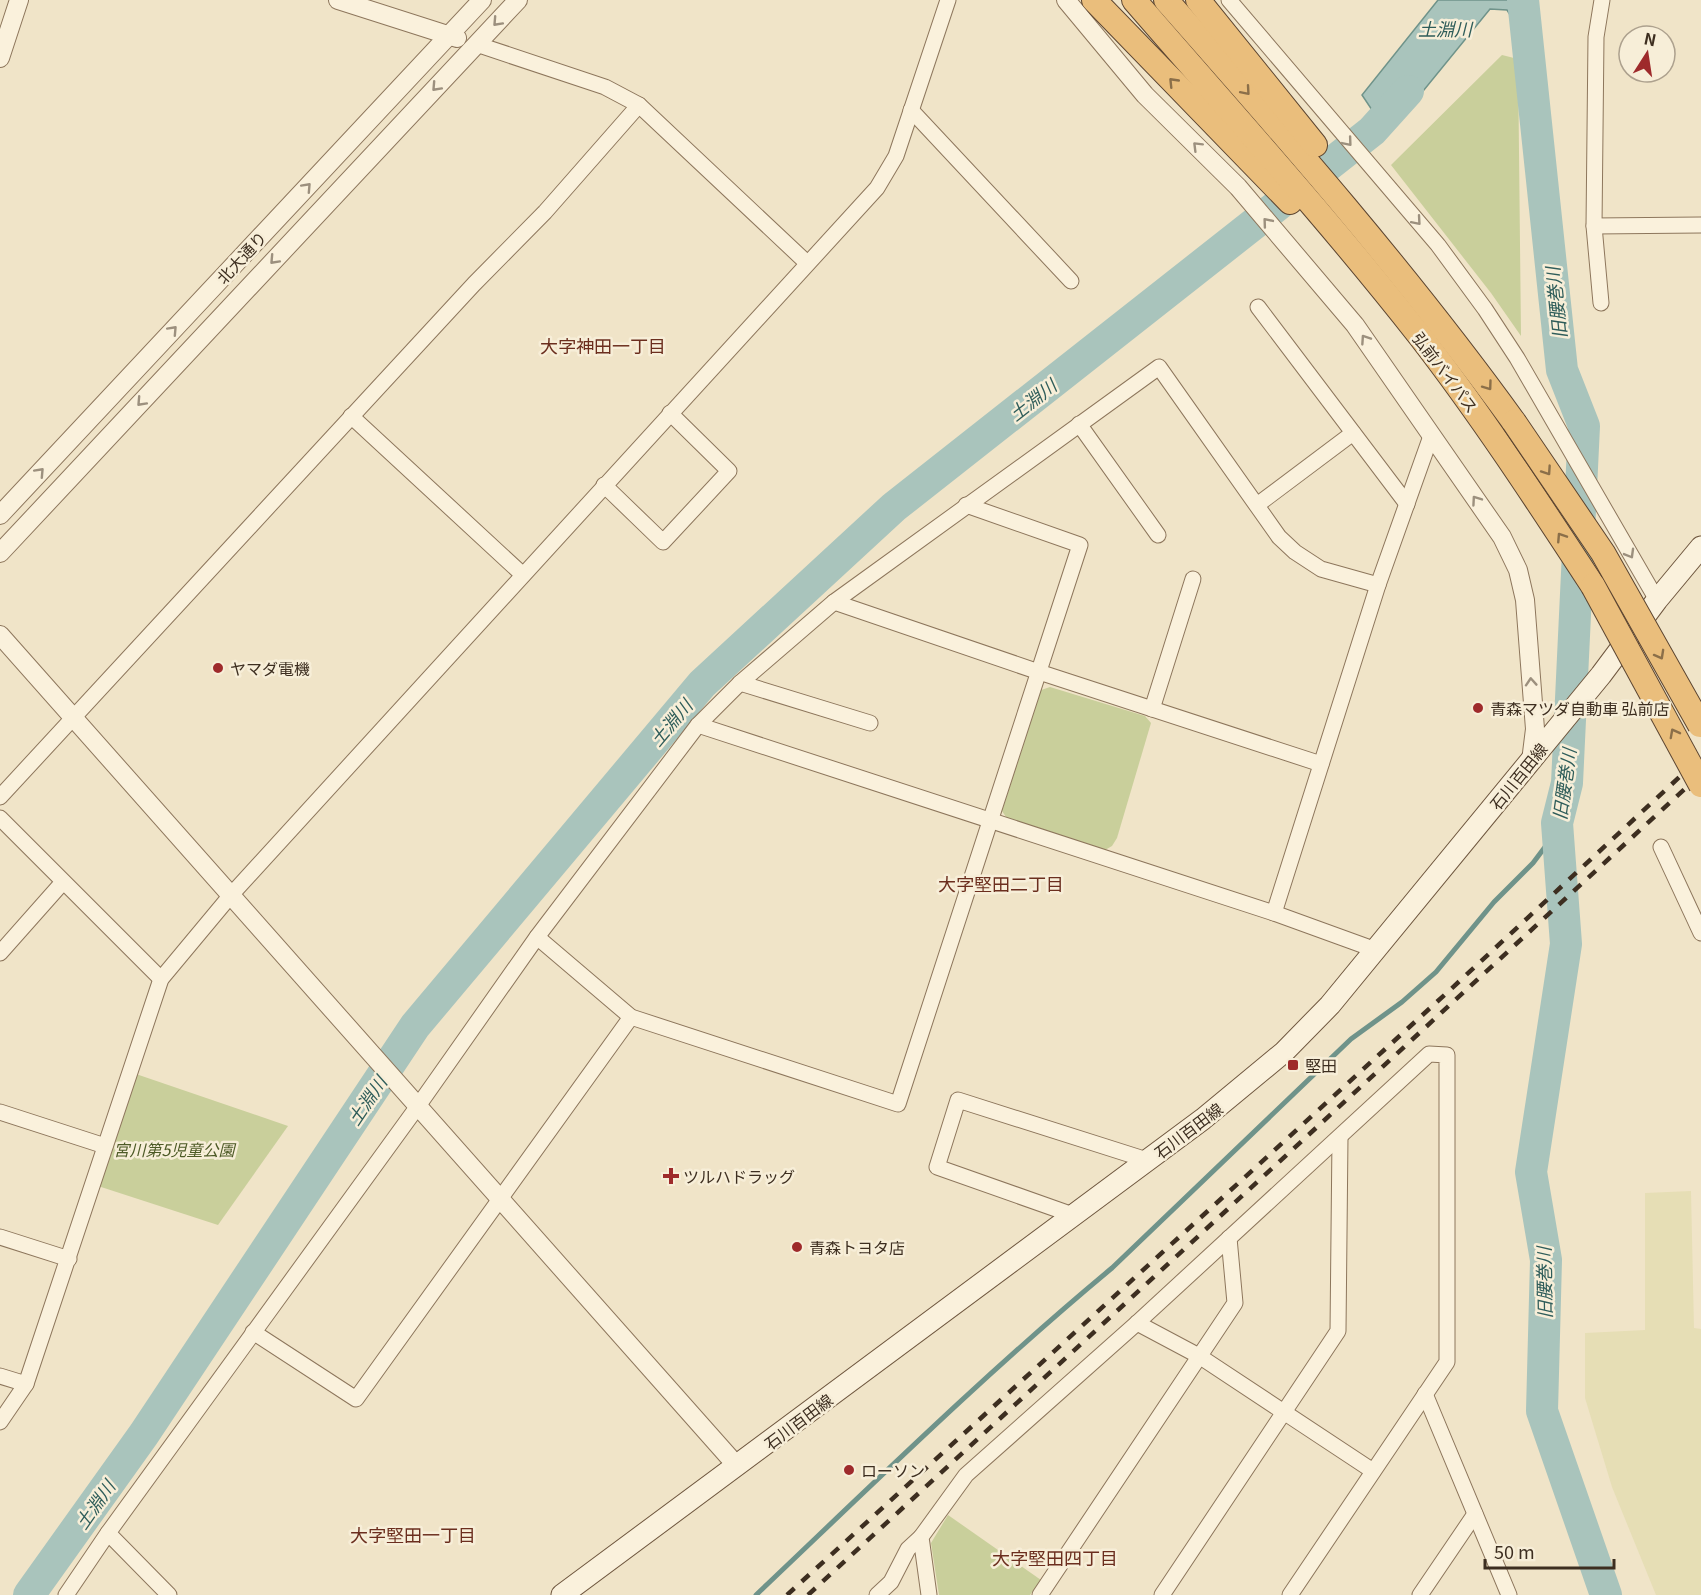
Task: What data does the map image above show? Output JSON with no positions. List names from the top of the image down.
{
  "streets": {
    "highway": ["弘前バイパス"],
    "main road": ["石川百田線"],
    "street": ["北大通り"]
  },
  "districts": [
    "大字神田一丁目",
    "大字堅田二丁目",
    "大字堅田一丁目",
    "大字堅田四丁目"
  ],
  "water": ["土淵川", "旧腰巻川"],
  "parks": ["宮川第5児童公園"],
  "places": {
    "other": [
      "ヤマダ電機",
      "青森マツダ自動車 弘前店",
      "青森トヨタ店",
      "ローソン"
    ],
    "transit": ["堅田"],
    "health": ["ツルハドラッグ"]
  },
  "scale_bar": "50 m",
  "north": "top"
}
